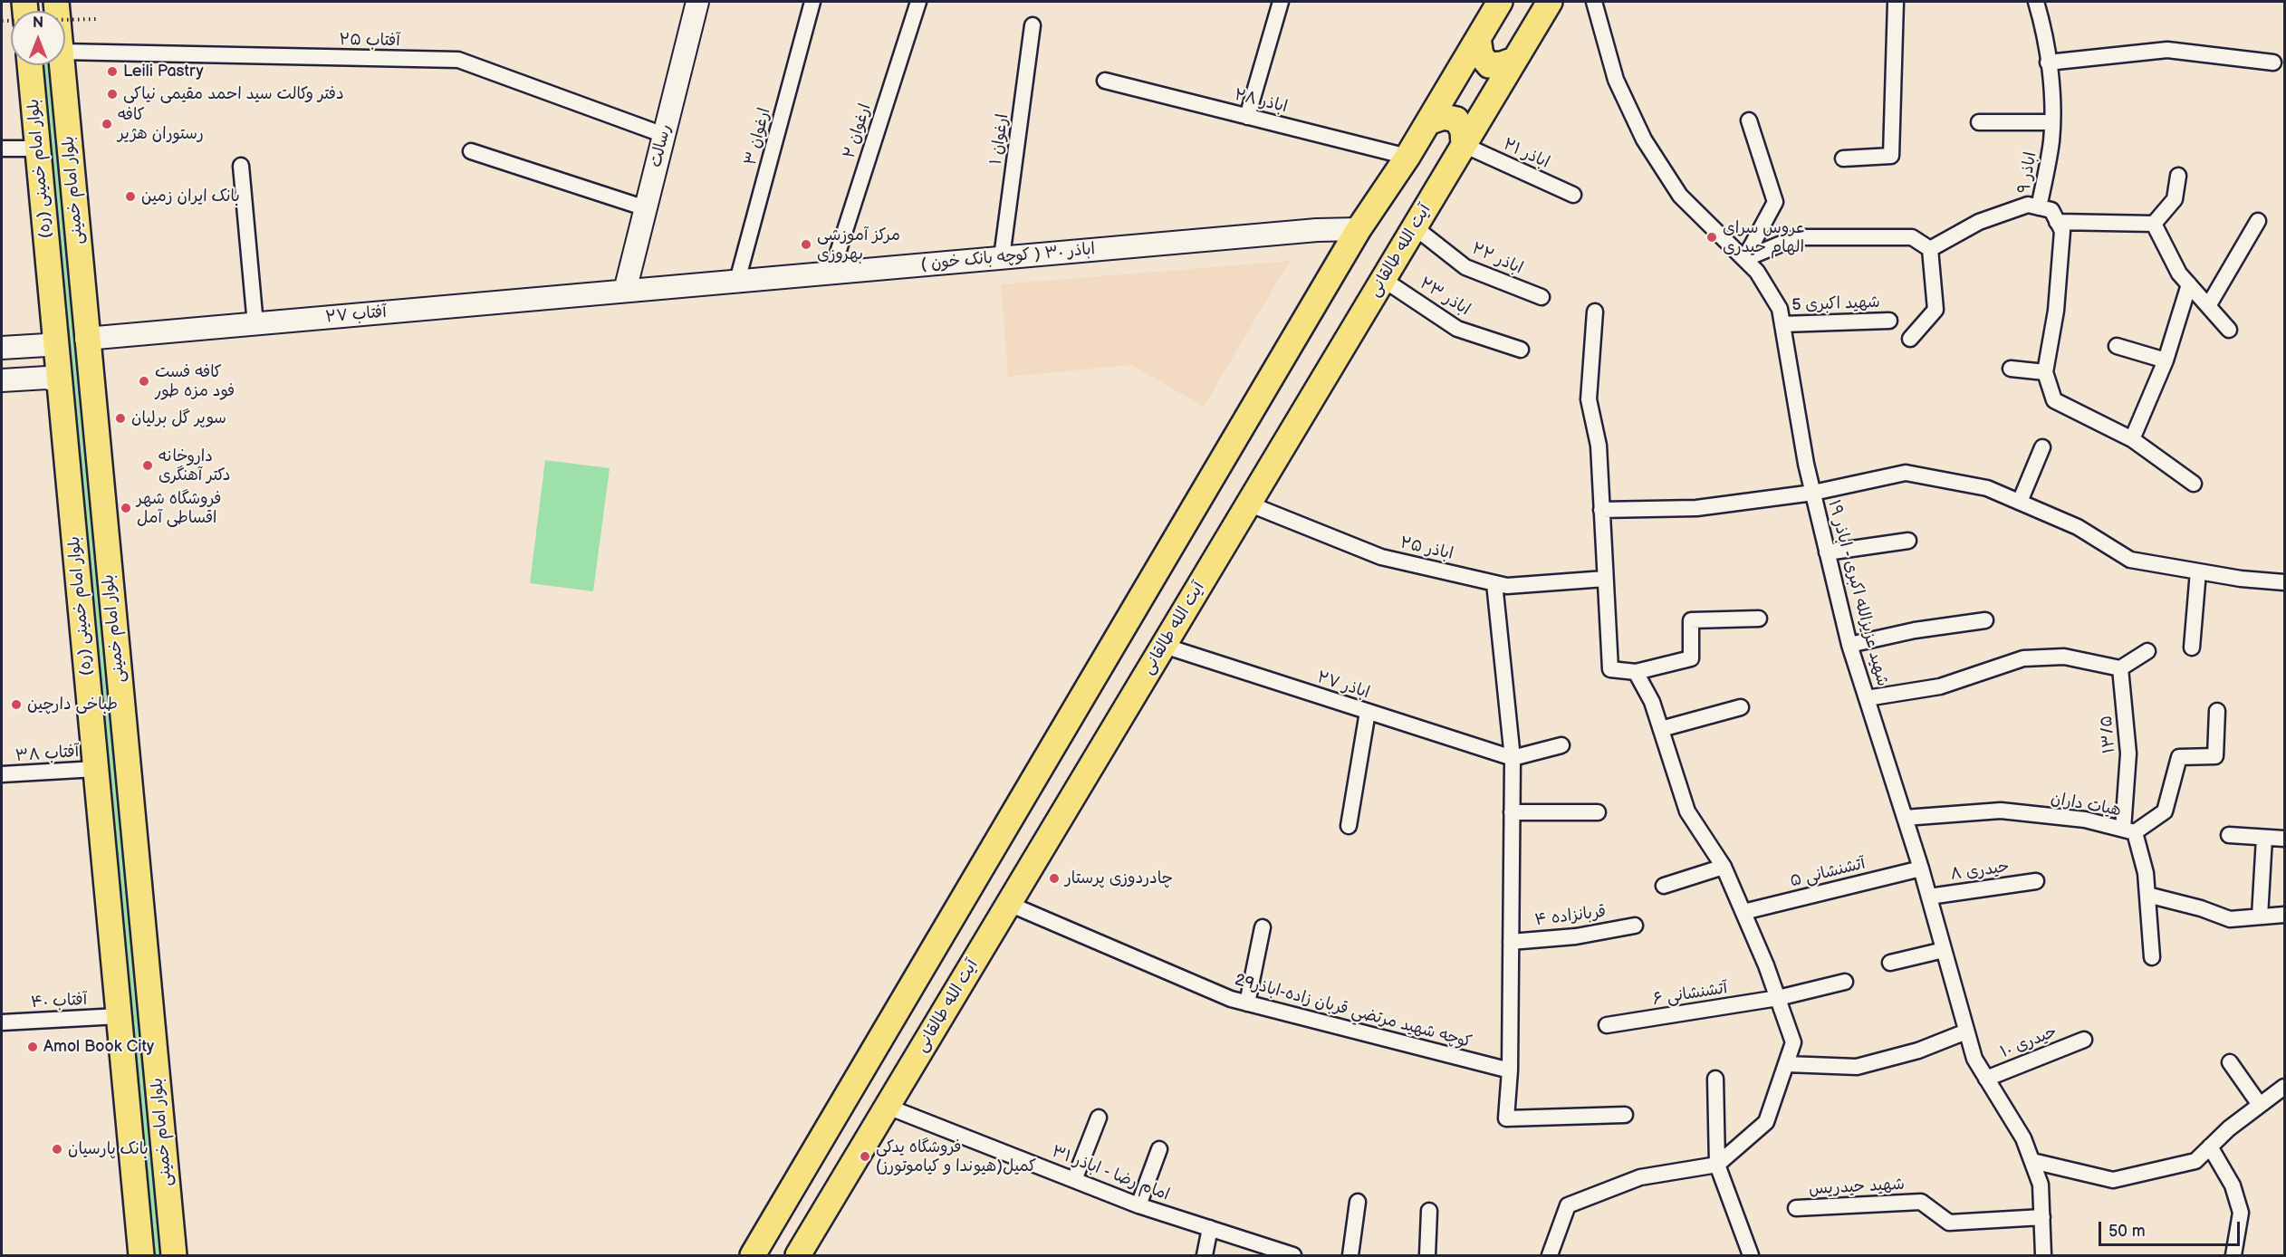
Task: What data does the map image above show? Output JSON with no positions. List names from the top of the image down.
{
  "streets": {
    "main road": [
      "رسالت",
      "بلوار امام خمینی (ره)",
      "بلوار امام خمینی",
      "آیت الله طالقانی",
      "اباذر ۳۰ ( کوچه بانک خون )",
      "آفتاب ۲۷"
    ],
    "street": [
      "آفتاب ۲۵",
      "اباذر ۲۸",
      "ارغوان ۲",
      "ارغوان ۳",
      "ارغوان ۱",
      "اباذر ۲۱",
      "اباذر ۹",
      "اباذر ۲۲",
      "اباذر ۲۳",
      "شهید اکبری 5",
      "اباذر ۲۵",
      "شهید عزیزالله اکبری - اباذر ۱۹",
      "اباذر ۲۷",
      "۱۳/۵",
      "آفتاب ۳۸",
      "هیات داران",
      "حیدری ۸",
      "آتشنشانی ۵",
      "قربانزاده ۴",
      "آتشنشانی ۶",
      "آفتاب ۴۰",
      "كوچه شهيد مرتضي قربان زاده-اباذر29",
      "حیدری ۱۰",
      "امام رضا - اباذر ۳۱",
      "شهید حیدریس"
    ]
  },
  "crossings": [
    ["آفتاب ۲۵", "رسالت"],
    ["ارغوان ۲", "اباذر ۳۰ ( کوچه بانک خون )"],
    ["ارغوان ۳", "اباذر ۳۰ ( کوچه بانک خون )"],
    ["ارغوان ۱", "اباذر ۳۰ ( کوچه بانک خون )"],
    ["رسالت", "اباذر ۳۰ ( کوچه بانک خون )"],
    ["رسالت", "آفتاب ۲۷"],
    ["اباذر ۲۱", "آیت الله طالقانی"],
    ["بلوار امام خمینی (ره)", "آفتاب ۳۸"],
    ["بلوار امام خمینی (ره)", "آفتاب ۴۰"],
    ["بلوار امام خمینی", "آفتاب ۲۷"],
    ["آیت الله طالقانی", "اباذر ۲۲"],
    ["آیت الله طالقانی", "اباذر ۲۳"],
    ["آیت الله طالقانی", "اباذر ۲۵"],
    ["آیت الله طالقانی", "اباذر ۲۷"],
    ["آیت الله طالقانی", "كوچه شهيد مرتضي قربان زاده-اباذر29"],
    ["آیت الله طالقانی", "امام رضا - اباذر ۳۱"],
    ["اباذر ۳۰ ( کوچه بانک خون )", "آفتاب ۲۷"],
    ["شهید اکبری 5", "شهید عزیزالله اکبری - اباذر ۱۹"],
    ["شهید عزیزالله اکبری - اباذر ۱۹", "هیات داران"],
    ["شهید عزیزالله اکبری - اباذر ۱۹", "حیدری ۸"],
    ["شهید عزیزالله اکبری - اباذر ۱۹", "آتشنشانی ۵"],
    ["شهید عزیزالله اکبری - اباذر ۱۹", "حیدری ۱۰"],
    ["شهید عزیزالله اکبری - اباذر ۱۹", "شهید حیدریس"],
    ["۱۳/۵", "هیات داران"]
  ],
  "places": [
    "Leili Pastry",
    "دفتر وکالت سید احمد مقیمی نیاکی",
    "کافه رستوران هژیر",
    "بانک ایران زمین",
    "عروس سرای الهام حیدری",
    "مرکز آموزشی بهروزی",
    "کافه فست فود مزه طور",
    "سوپر گل برلیان",
    "داروخانه دکتر آهنگری",
    "فروشگاه شهر اقساطی آمل",
    "طباخی دارچین",
    "چادردوزی پرستار",
    "Amol Book City",
    "بانک پارسیان",
    "فروشگاه يدكي كميل(هیوندا و کیاموتورز)"
  ],
  "scale_bar": "50 m",
  "north": "top"
}
